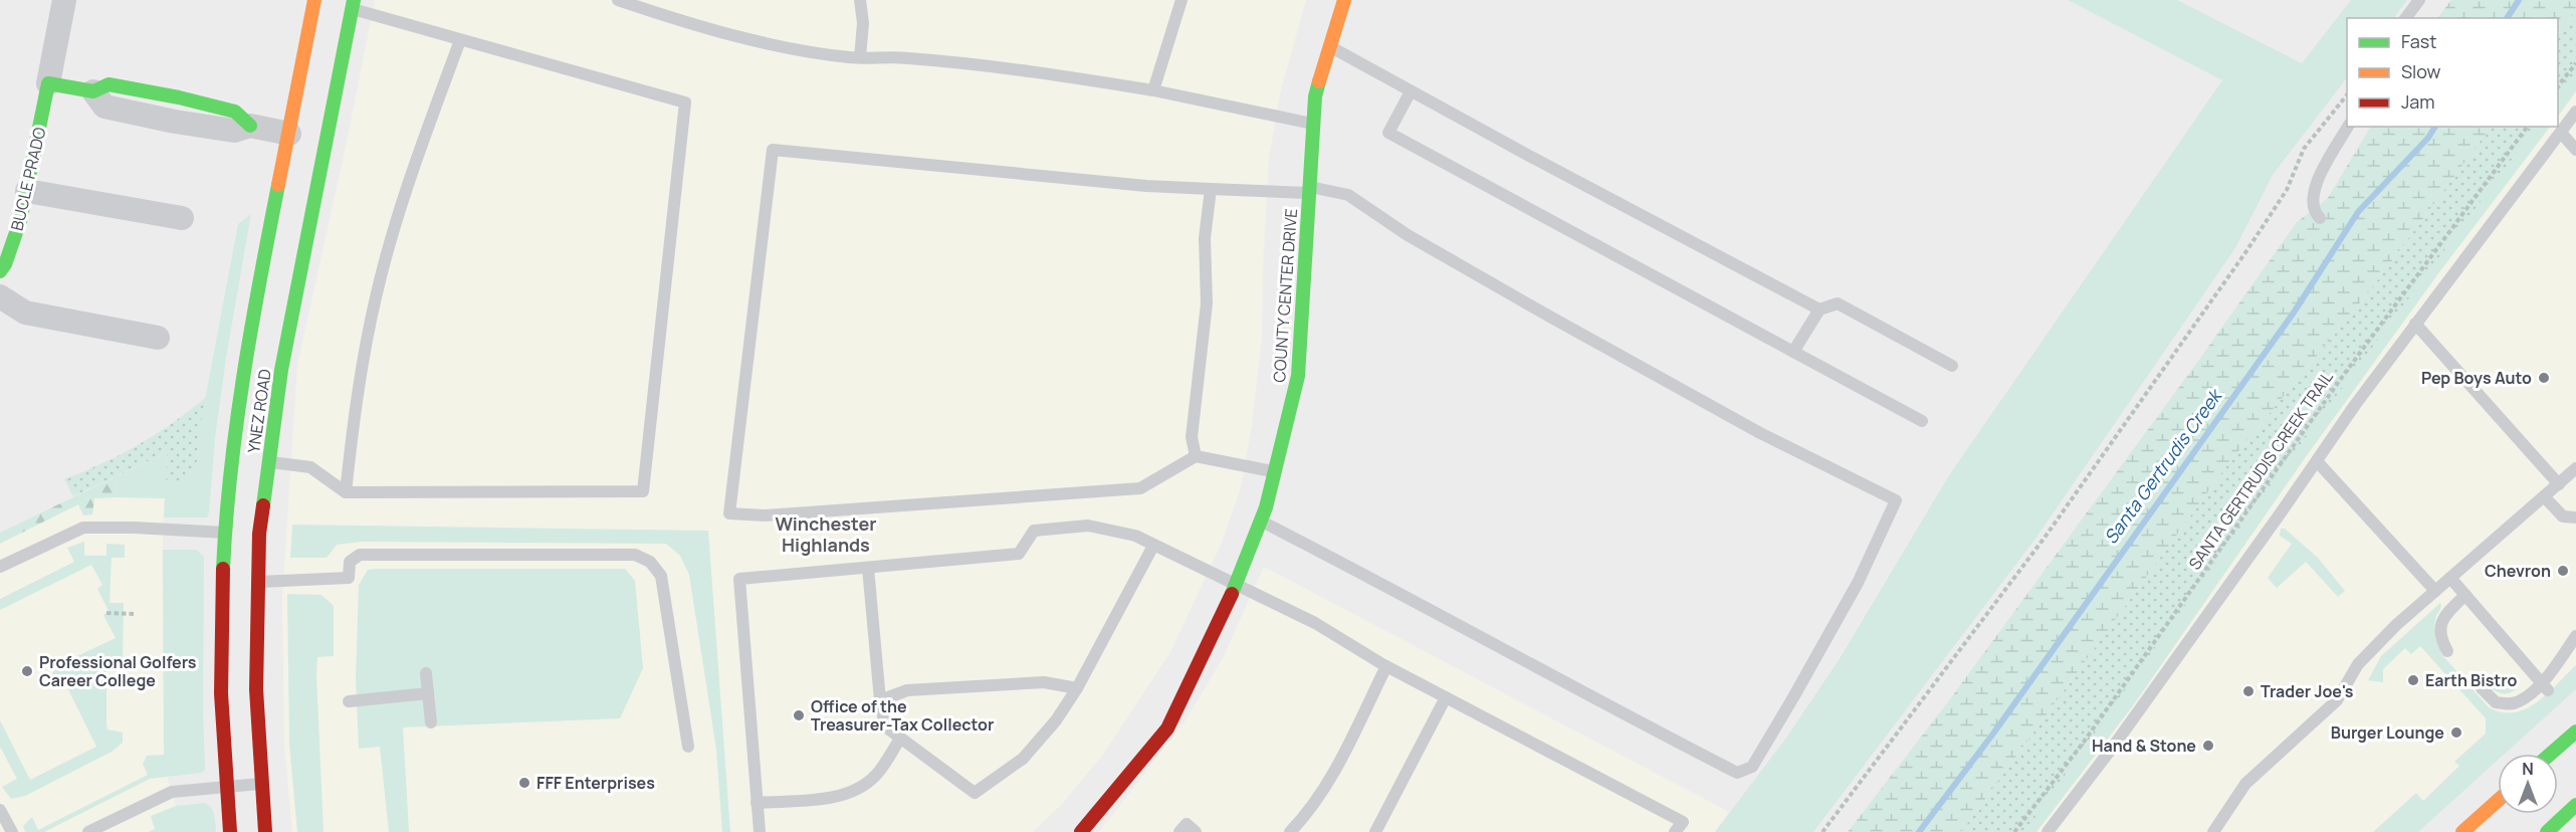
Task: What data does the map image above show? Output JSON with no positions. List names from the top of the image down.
{
  "streets": {
    "main road": ["BUCLE PRADO", "COUNTY CENTER DRIVE", "YNEZ ROAD"],
    "path": ["SANTA GERTRUDIS CREEK TRAIL"]
  },
  "districts": ["Winchester Highlands"],
  "water": ["Santa Gertrudis Creek"],
  "places": [
    "Pep Boys Auto",
    "Chevron",
    "Professional Golfers Career College",
    "Earth Bistro",
    "Trader Joe's",
    "Office of the Treasurer-Tax Collector",
    "Burger Lounge",
    "Hand & Stone",
    "FFF Enterprises"
  ],
  "legend": ["Fast", "Slow", "Jam"],
  "north": "top"
}
